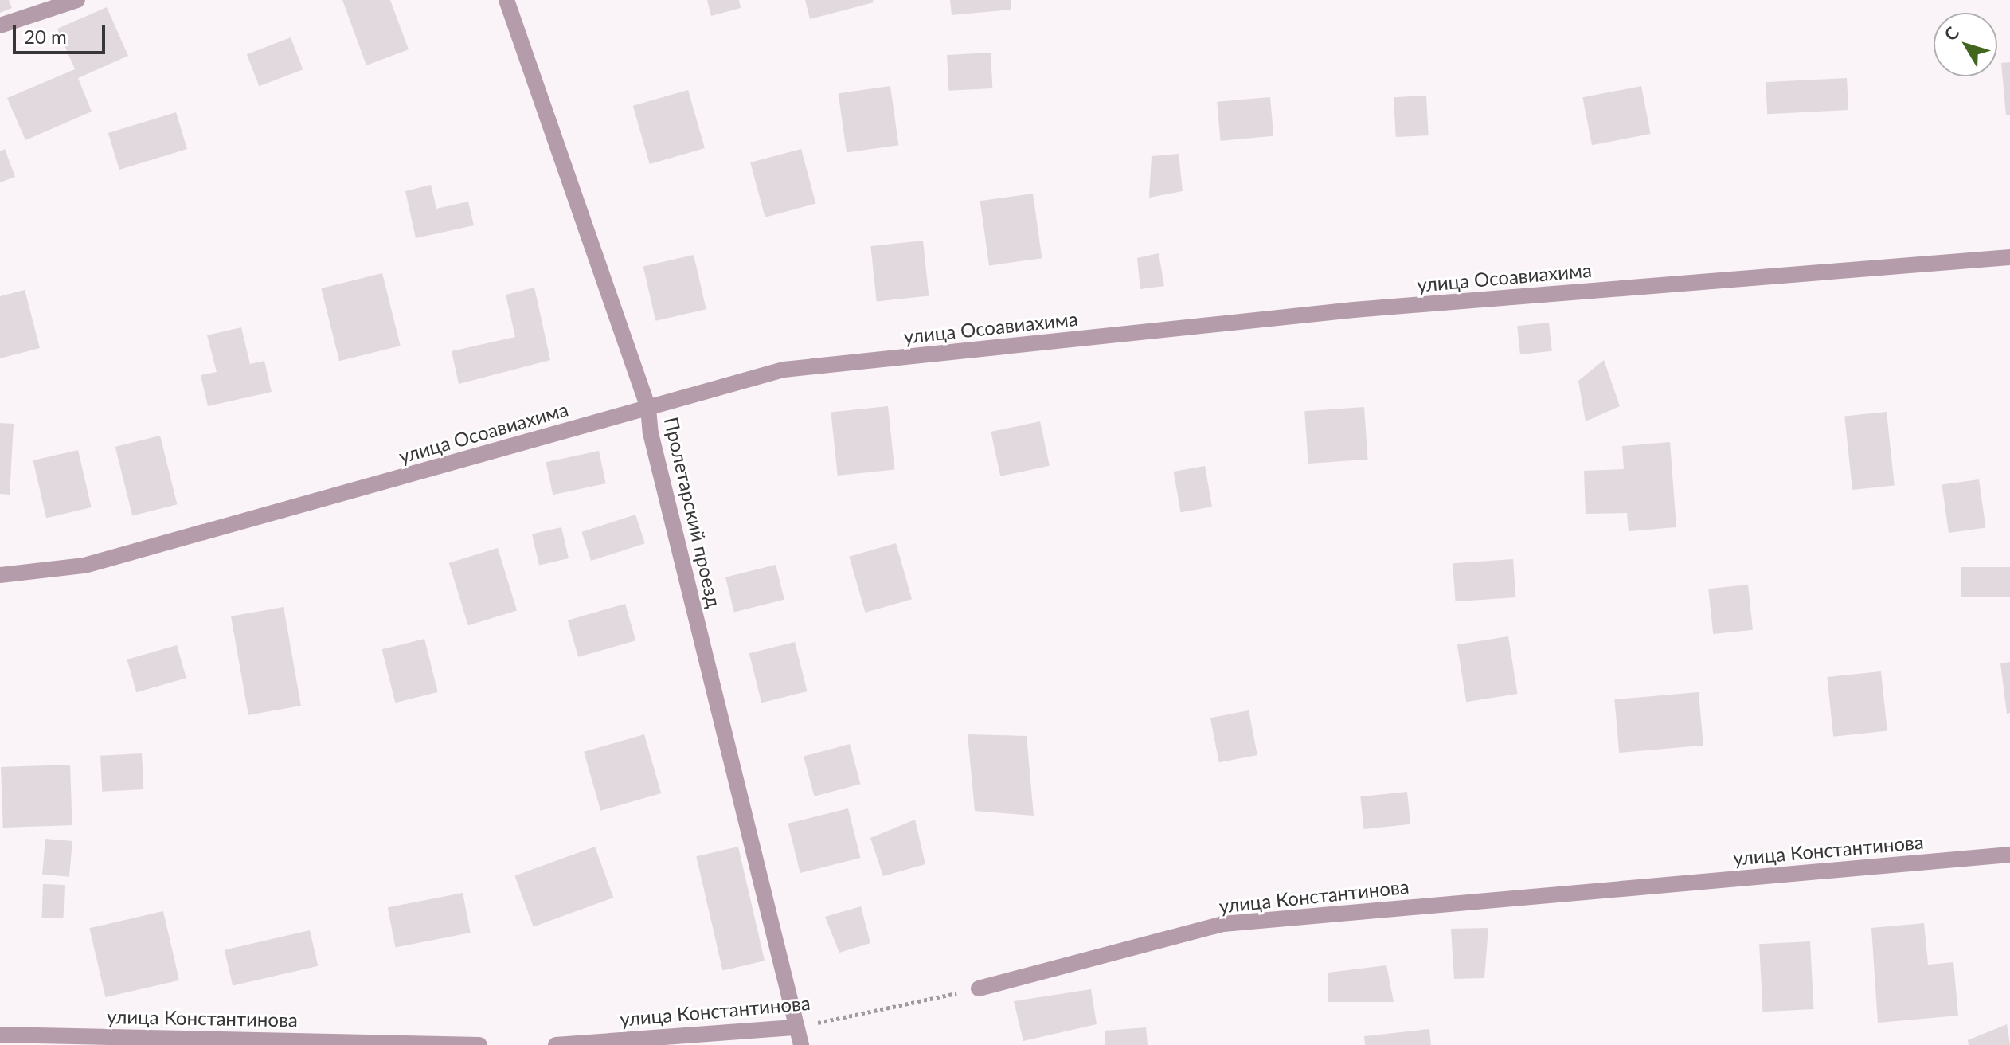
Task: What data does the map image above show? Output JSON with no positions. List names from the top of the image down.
{
  "streets": {
    "street": ["улица Осоавиахима", "Пролетарский проезд", "улица Константинова"]
  },
  "crossings": [
    ["улица Осоавиахима", "Пролетарский проезд"],
    ["Пролетарский проезд", "улица Константинова"]
  ],
  "scale_bar": "20 m",
  "north": "top left"
}
